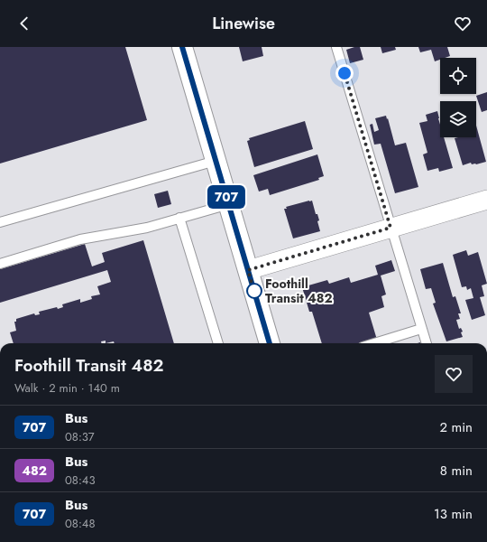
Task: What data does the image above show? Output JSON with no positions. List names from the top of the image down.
{
  "places": ["Foothill Transit 482"],
  "lines": ["bus line 707"],
  "page": {
    "header": "Linewise",
    "on_map": "707",
    "heading": ["Foothill Transit 482", "Walk · 2 min · 140 m"],
    "list": [
      {
        "mark": "707",
        "name": "Bus",
        "note": "08:37",
        "value": "2 min"
      },
      {
        "mark": "482",
        "name": "Bus",
        "note": "08:43",
        "value": "8 min"
      },
      {
        "mark": "707",
        "name": "Bus",
        "note": "08:48",
        "value": "13 min"
      }
    ]
  }
}
